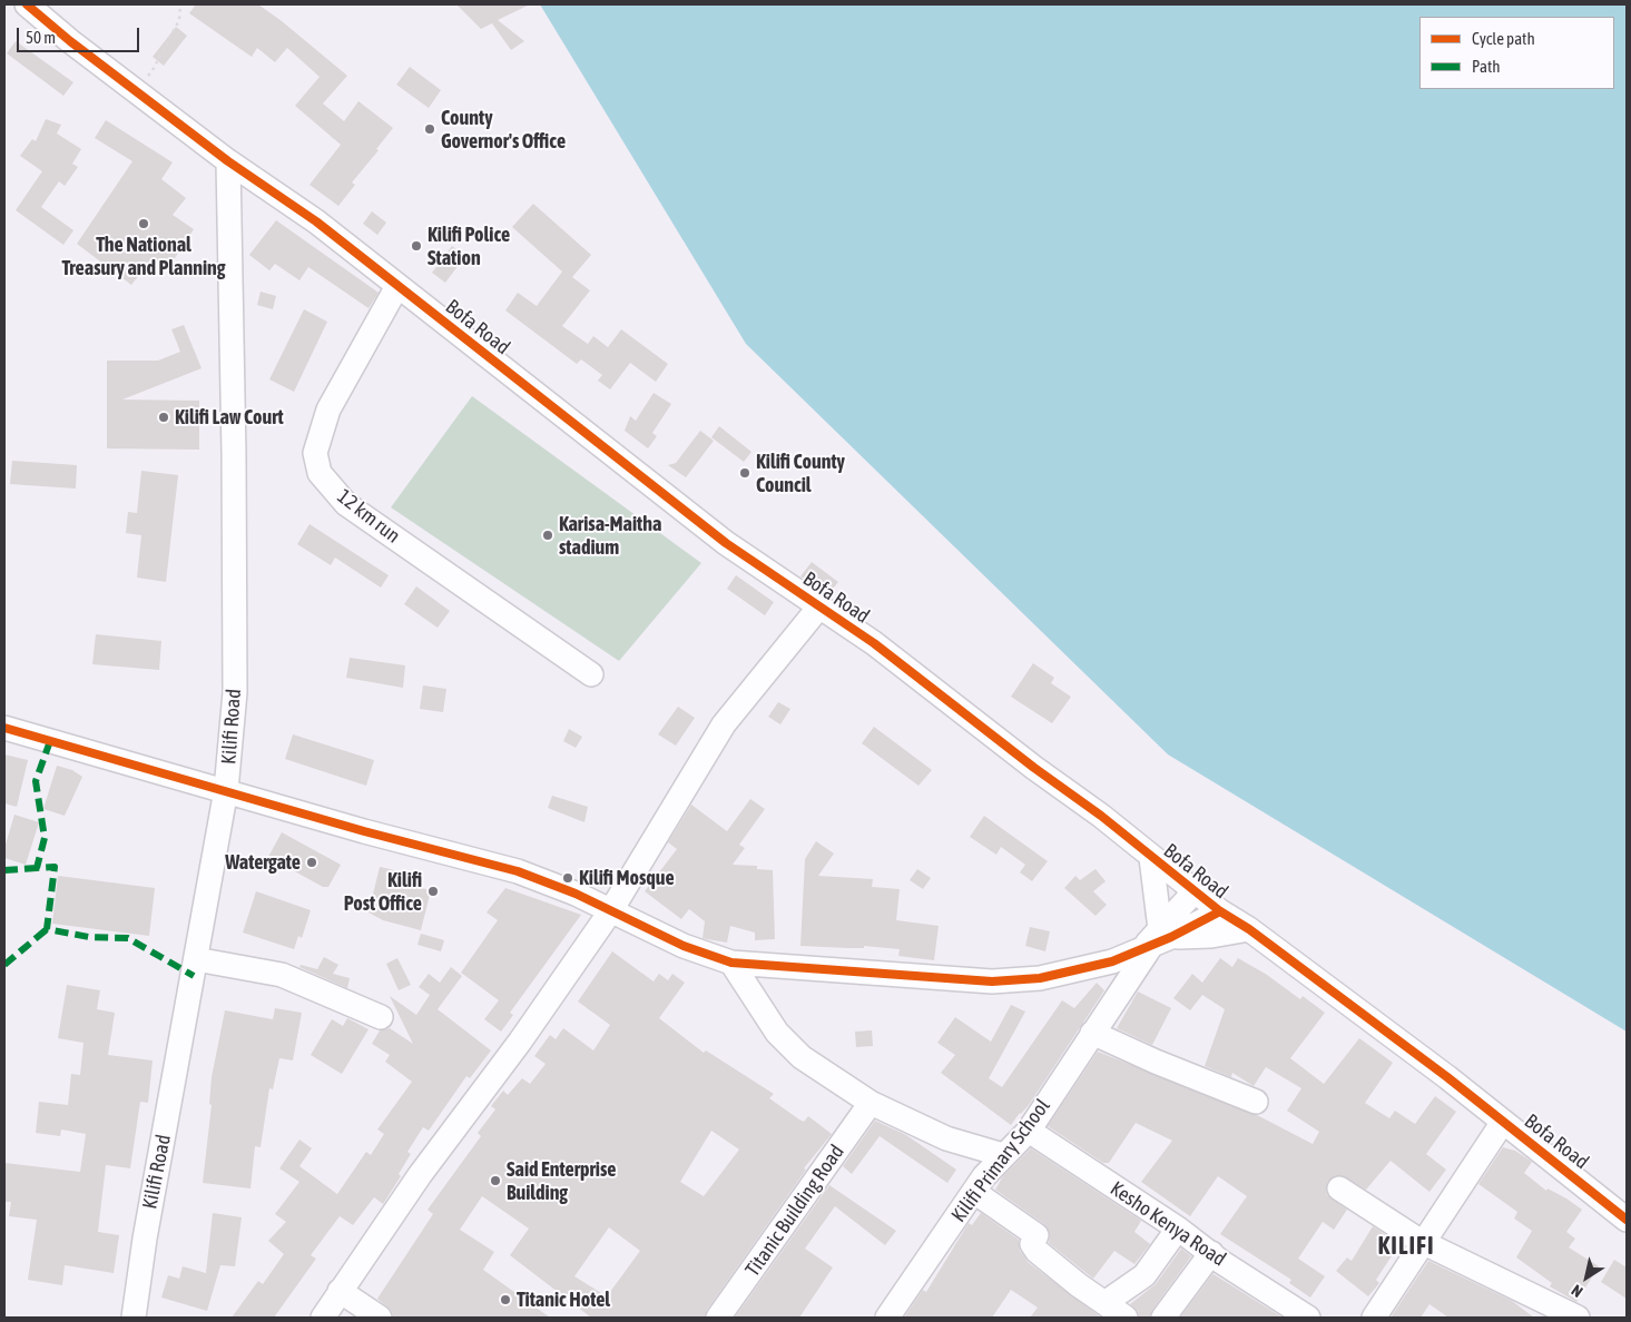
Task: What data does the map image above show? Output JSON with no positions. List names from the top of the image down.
{
  "streets": {
    "street": [
      "Bofa Road",
      "12 km run",
      "Kilifi Road",
      "Kilifi Primary School",
      "Titanic Building Road",
      "Kesho Kenya Road"
    ]
  },
  "crossings": [
    ["Bofa Road", "12 km run"],
    ["Bofa Road", "Kilifi Road"],
    ["Bofa Road", "Kilifi Primary School"],
    ["Kilifi Primary School", "Kesho Kenya Road"]
  ],
  "districts": ["KILIFI"],
  "places": [
    "County Governor's Office",
    "The National Treasury and Planning",
    "Kilifi Police Station",
    "Kilifi Law Court",
    "Kilifi County Council",
    "Karisa-Maitha stadium",
    "Watergate",
    "Kilifi Mosque",
    "Kilifi Post Office",
    "Said Enterprise Building",
    "Titanic Hotel"
  ],
  "legend": ["Cycle path", "Path"],
  "scale_bar": "50 m",
  "north": "bottom left"
}
